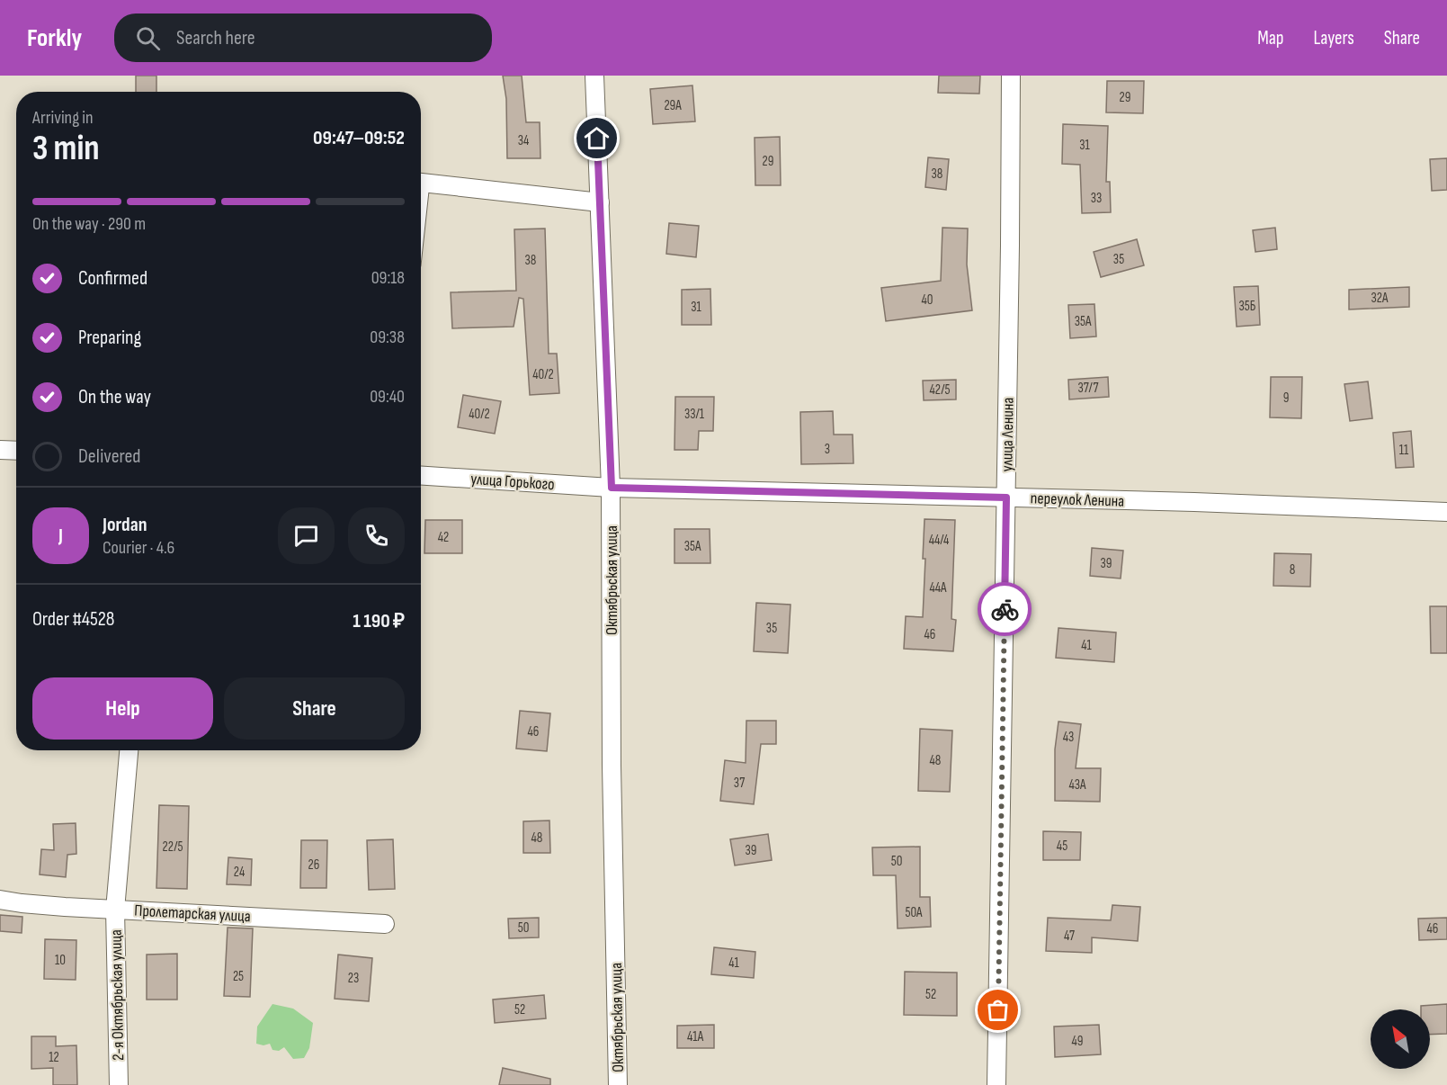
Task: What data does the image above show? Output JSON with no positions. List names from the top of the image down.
{
  "streets": {
    "street": [
      "улица Ленина",
      "улица Горького",
      "переулок Ленина",
      "Октябрьская улица",
      "Пролетарская улица",
      "2-я Октябрьская улица"
    ]
  },
  "crossings": [
    ["улица Ленина", "переулок Ленина"],
    ["улица Горького", "переулок Ленина"],
    ["улица Горького", "Октябрьская улица"],
    ["переулок Ленина", "Октябрьская улица"],
    ["Пролетарская улица", "2-я Октябрьская улица"]
  ],
  "house_numbers": [
    "29",
    "29А",
    "34",
    "31",
    "29",
    "38",
    "33",
    "35",
    "38",
    "32А",
    "40",
    "35Б",
    "31",
    "35А",
    "40/2",
    "37/7",
    "42/5",
    "9",
    "40/2",
    "33/1",
    "3",
    "11",
    "42",
    "44/4",
    "35А",
    "39",
    "8",
    "44А",
    "35",
    "46",
    "41",
    "46",
    "43",
    "48",
    "37",
    "43А",
    "48",
    "45",
    "22/5",
    "39",
    "50",
    "26",
    "24",
    "50А",
    "50",
    "46",
    "47",
    "10",
    "41",
    "25",
    "23",
    "52",
    "52",
    "41А",
    "49",
    "12"
  ],
  "north": "top left",
  "page": {
    "header": "Forkly",
    "search": "Search here",
    "nav": ["Map", "Layers", "Share"],
    "heading": ["3 min", "Arriving in", "09:47–09:52"],
    "panel": [
      "Jordan",
      "Courier · 4.6",
      "Order #4528",
      "1 190 ₽"
    ],
    "bar": "On the way · 290 m",
    "list": [
      ["Confirmed", "09:18"],
      ["Preparing", "09:38"],
      ["On the way", "09:40"],
      "Delivered"
    ],
    "round": "J",
    "buttons": ["Help", "Share"]
  }
}
